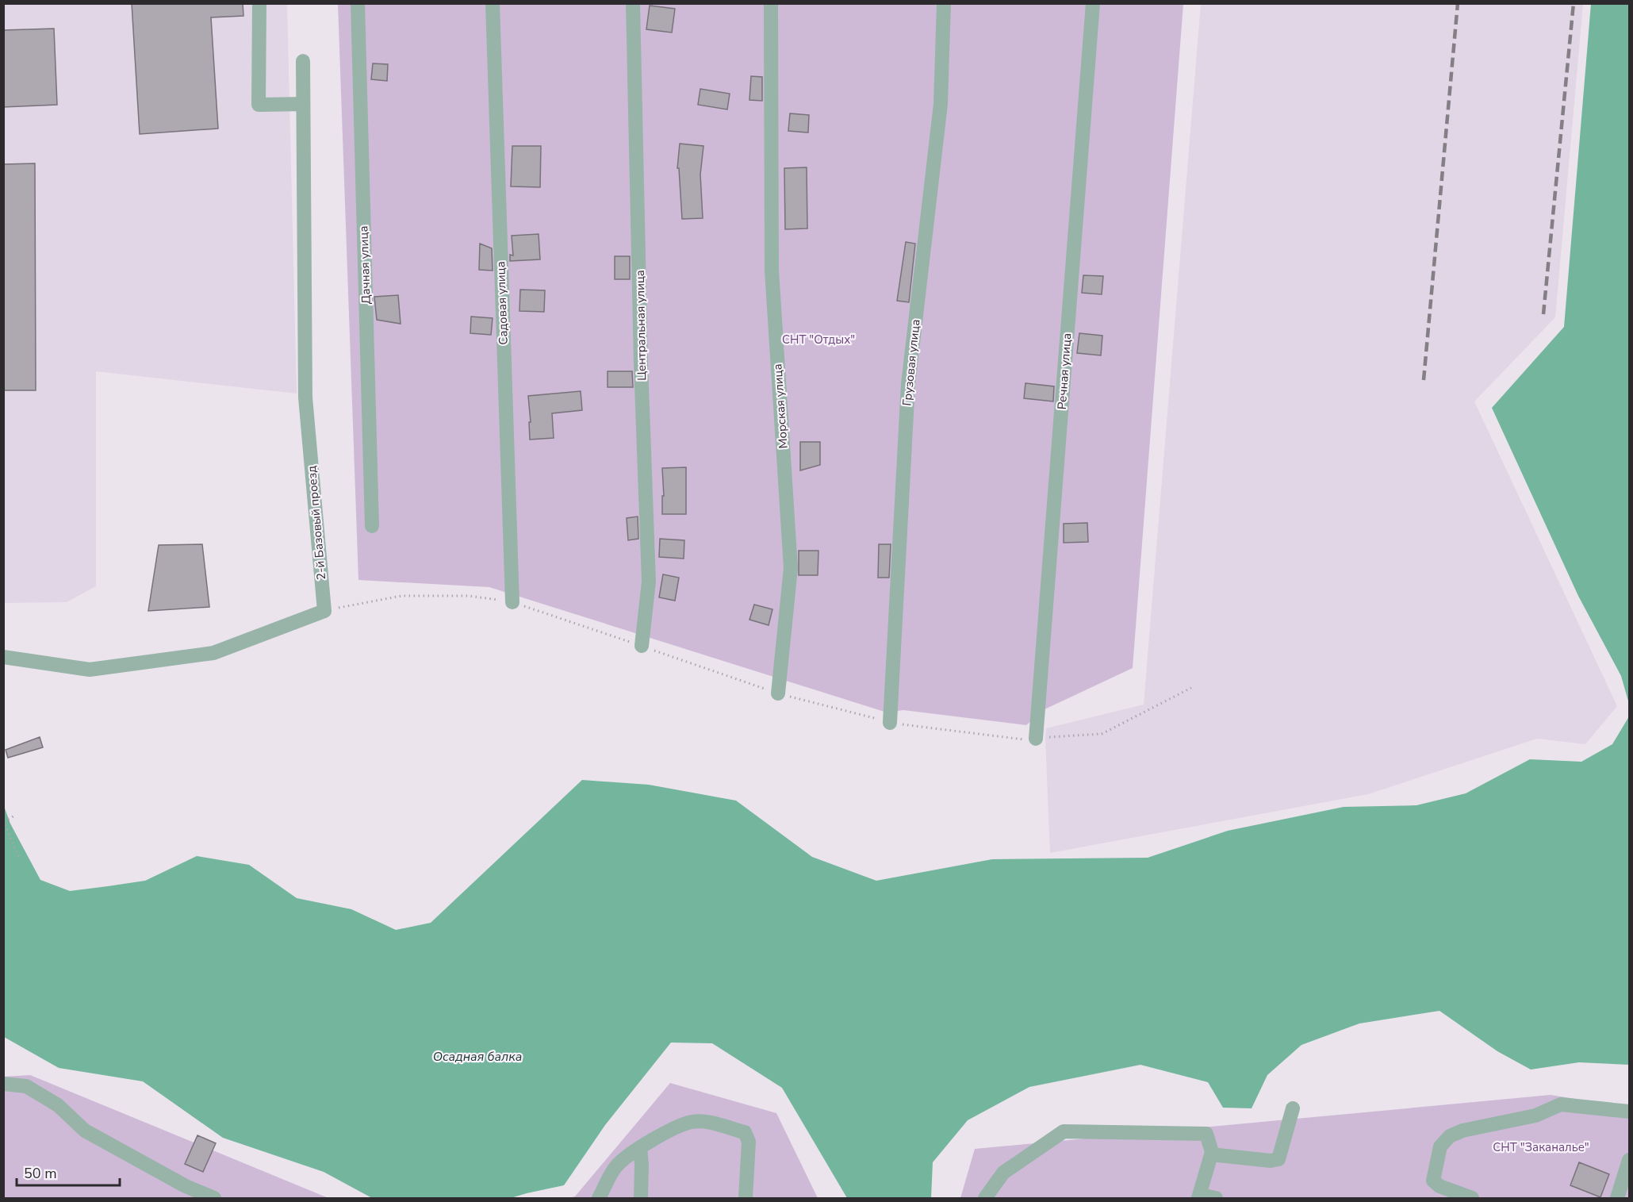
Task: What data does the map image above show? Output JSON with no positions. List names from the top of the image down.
{
  "streets": {
    "street": [
      "Дачная улица",
      "Садовая улица",
      "Центральная улица",
      "Грузовая улица",
      "Речная улица",
      "Морская улица",
      "2-й Базовый проезд"
    ]
  },
  "water": ["Осадная балка"],
  "parks": ["СНТ \"Отдых\"", "СНТ \"Заканалье\""],
  "scale_bar": "50 m"
}
